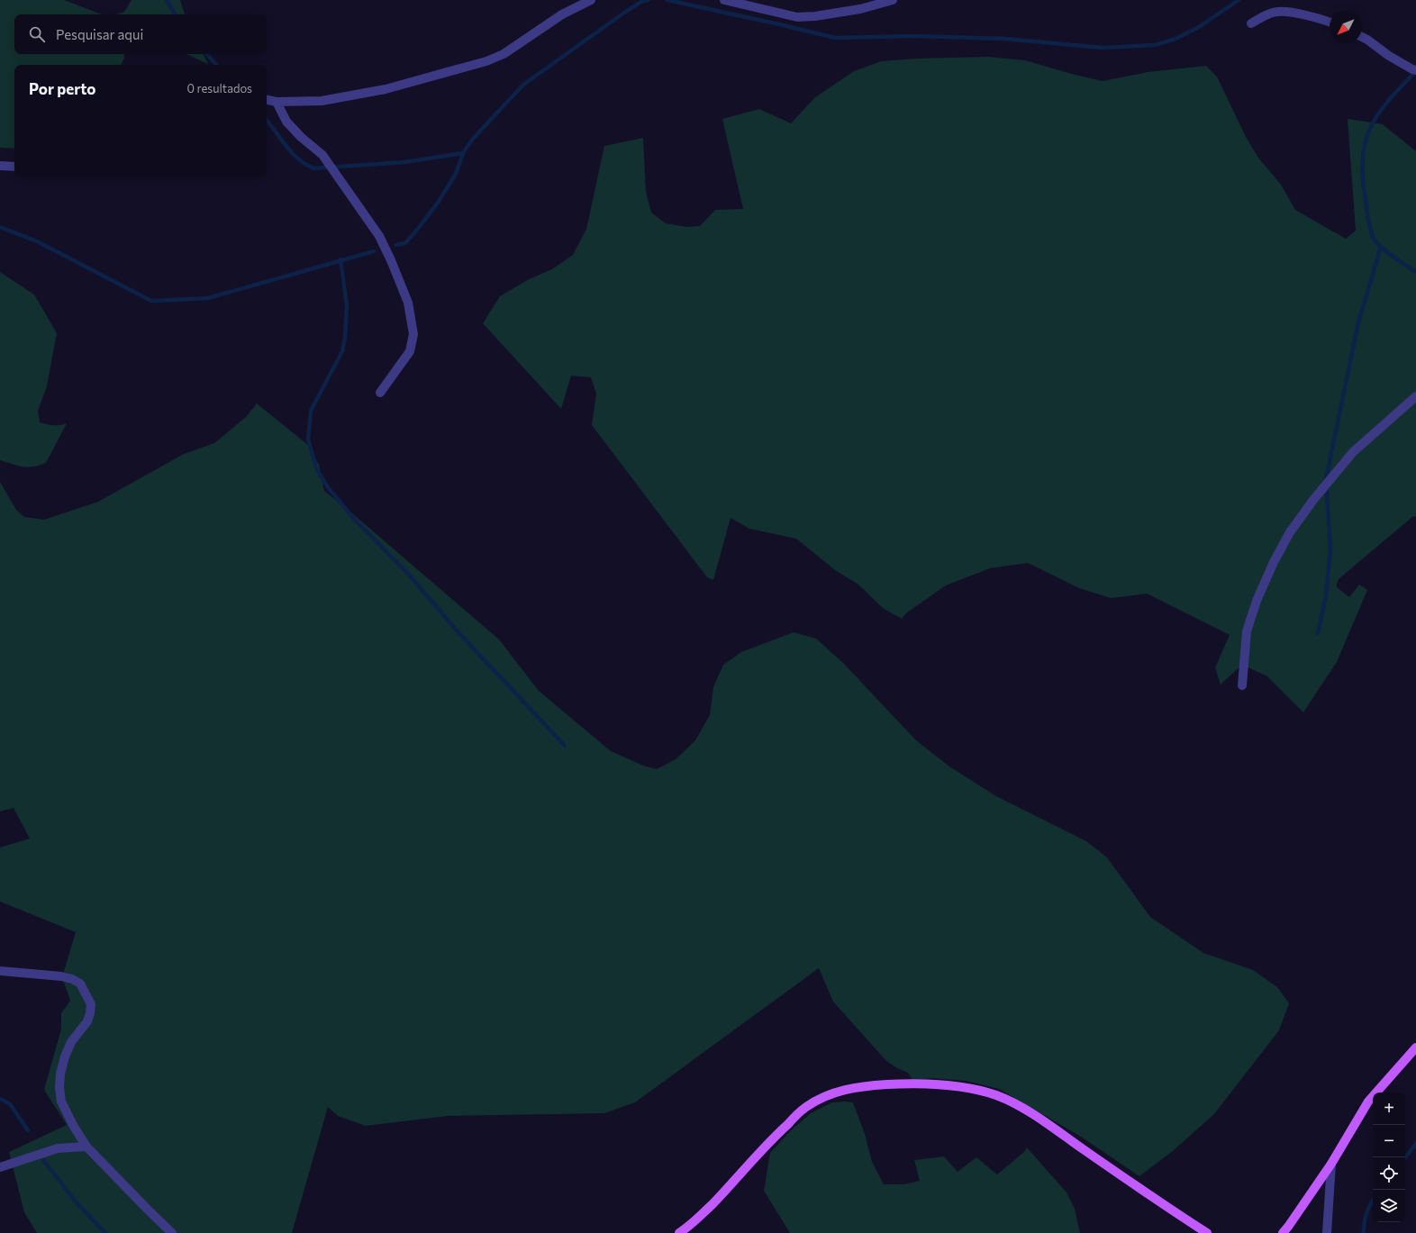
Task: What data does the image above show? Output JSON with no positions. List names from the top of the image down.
{
  "north": "bottom left",
  "page": {
    "search": "Pesquisar aqui",
    "heading": ["Por perto", "0 resultados"],
    "map_buttons": ["+", "−"]
  }
}
